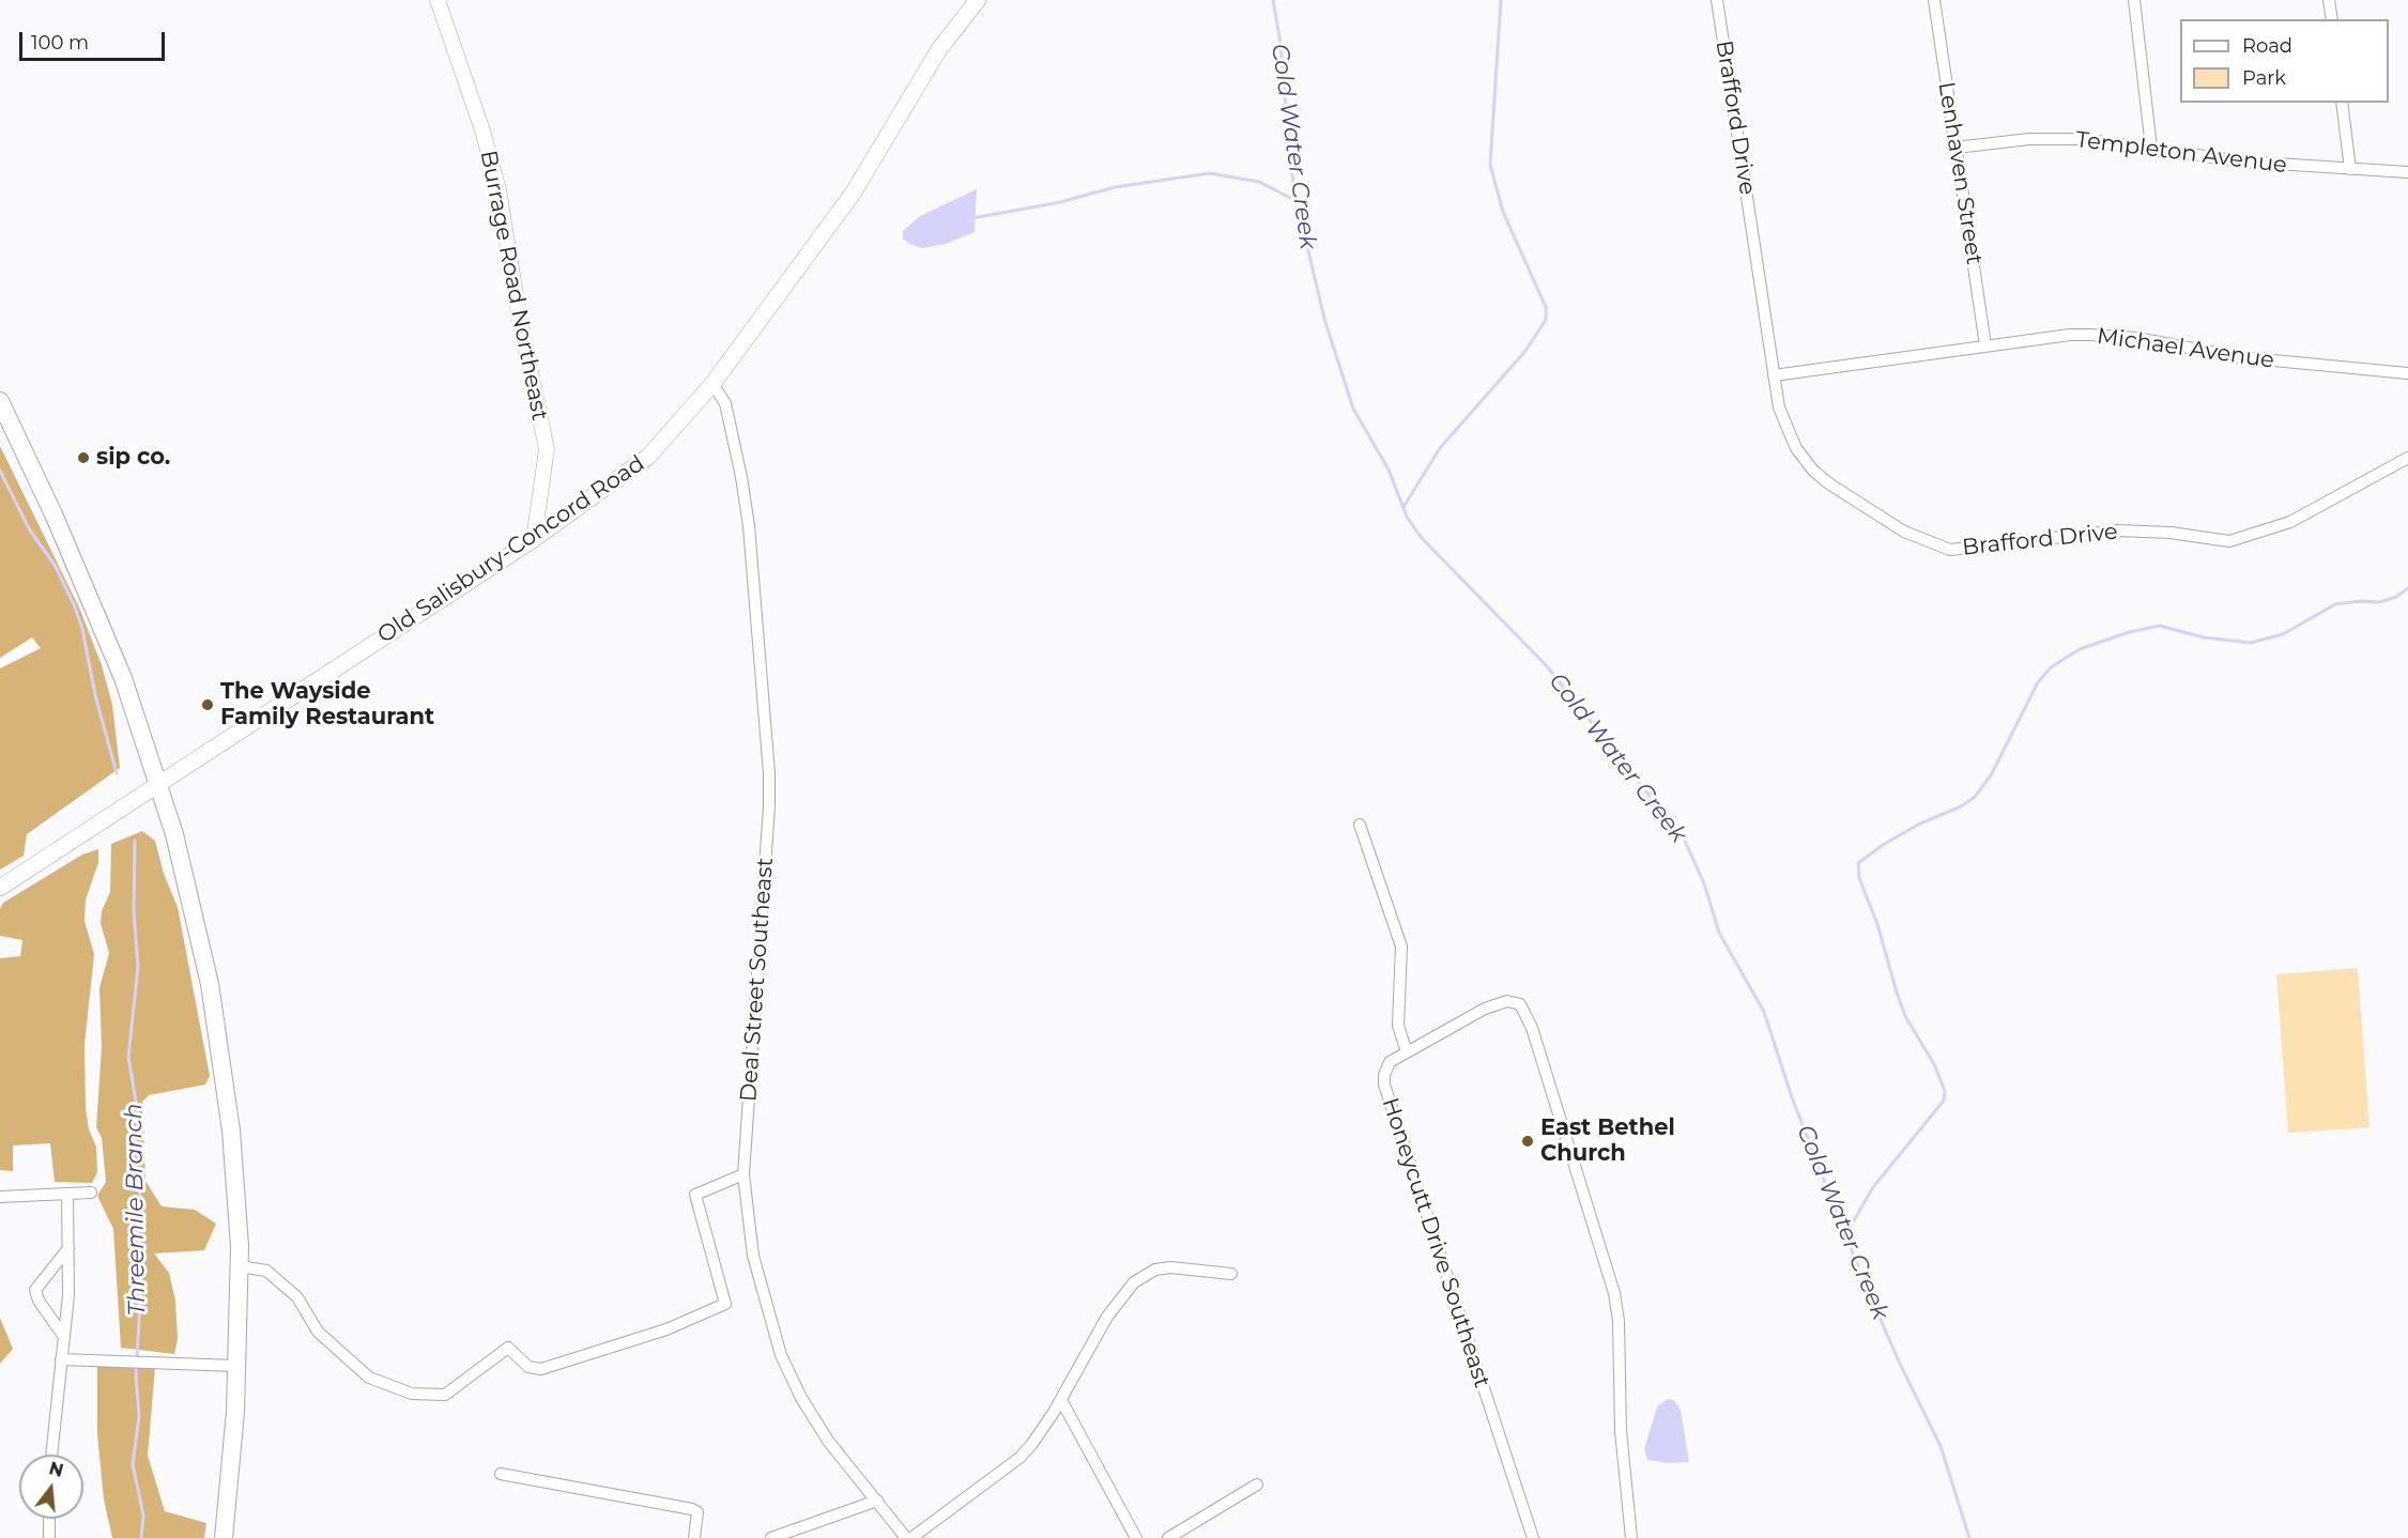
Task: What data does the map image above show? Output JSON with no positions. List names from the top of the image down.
{
  "streets": {
    "main road": ["Old Salisbury-Concord Road"],
    "street": [
      "Brafford Drive",
      "Templeton Avenue",
      "Lenhaven Street",
      "Burrage Road Northeast",
      "Michael Avenue",
      "Deal Street Southeast",
      "Honeycutt Drive Southeast"
    ]
  },
  "crossings": [
    ["Brafford Drive", "Michael Avenue"],
    ["Templeton Avenue", "Lenhaven Street"],
    ["Lenhaven Street", "Michael Avenue"],
    ["Burrage Road Northeast", "Old Salisbury-Concord Road"],
    ["Old Salisbury-Concord Road", "Deal Street Southeast"]
  ],
  "water": ["Cold Water Creek", "Threemile Branch"],
  "places": ["sip co.", "The Wayside Family Restaurant", "East Bethel Church"],
  "legend": ["Road", "Park"],
  "scale_bar": "100 m",
  "north": "top"
}
